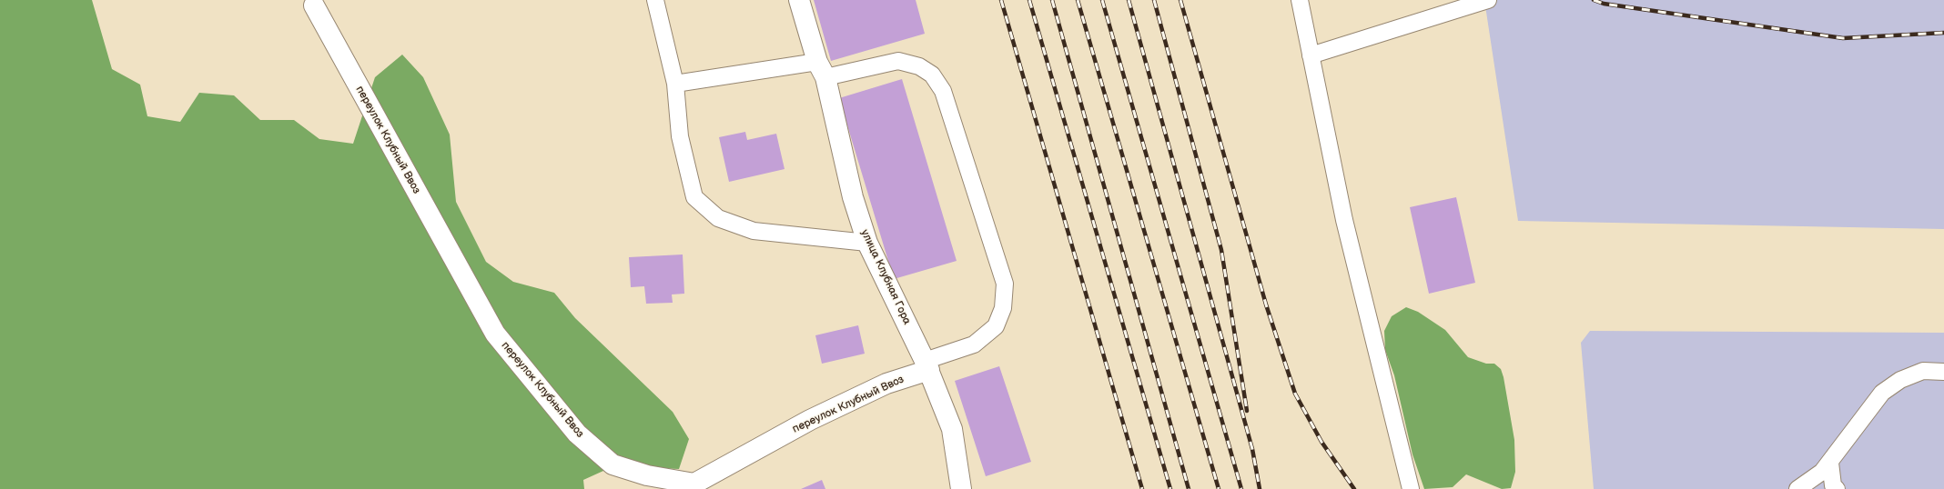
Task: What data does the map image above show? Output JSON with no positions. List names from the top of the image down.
{
  "streets": {
    "street": ["переулок Клубный Ввоз", "улица Клубная Гора"]
  },
  "crossings": [
    ["переулок Клубный Ввоз", "улица Клубная Гора"]
  ]
}
